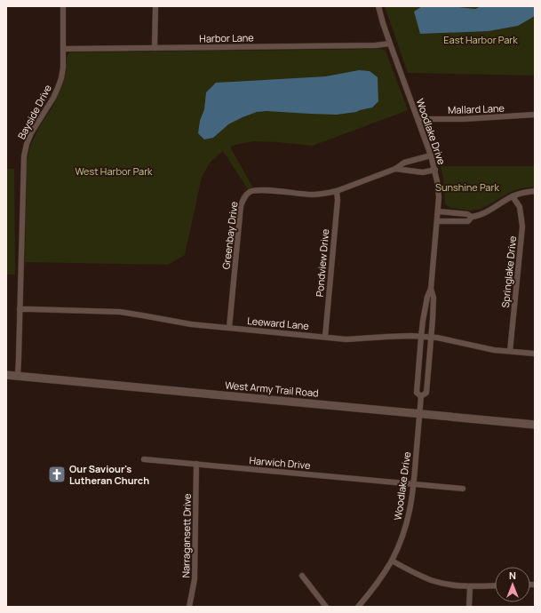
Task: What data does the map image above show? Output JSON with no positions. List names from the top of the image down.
{
  "streets": {
    "main road": ["West Army Trail Road"],
    "street": [
      "Harbor Lane",
      "Mallard Lane",
      "Bayside Drive",
      "Woodlake Drive",
      "Greenbay Drive",
      "Pondview Drive",
      "Springlake Drive",
      "Leeward Lane",
      "Harwich Drive",
      "Narragansett Drive"
    ]
  },
  "crossings": [
    ["Harbor Lane", "Bayside Drive"],
    ["Harbor Lane", "Woodlake Drive"],
    ["Mallard Lane", "Woodlake Drive"],
    ["Bayside Drive", "Leeward Lane"],
    ["Bayside Drive", "West Army Trail Road"],
    ["Woodlake Drive", "Greenbay Drive"],
    ["Woodlake Drive", "Leeward Lane"],
    ["Woodlake Drive", "West Army Trail Road"],
    ["Woodlake Drive", "Harwich Drive"],
    ["Greenbay Drive", "Pondview Drive"],
    ["Greenbay Drive", "Leeward Lane"],
    ["Pondview Drive", "Leeward Lane"],
    ["Springlake Drive", "Leeward Lane"],
    ["Harwich Drive", "Narragansett Drive"]
  ],
  "parks": ["East Harbor Park", "West Harbor Park", "Sunshine Park"],
  "places": {
    "church": ["Our Saviour's Lutheran Church"]
  },
  "north": "top"
}
